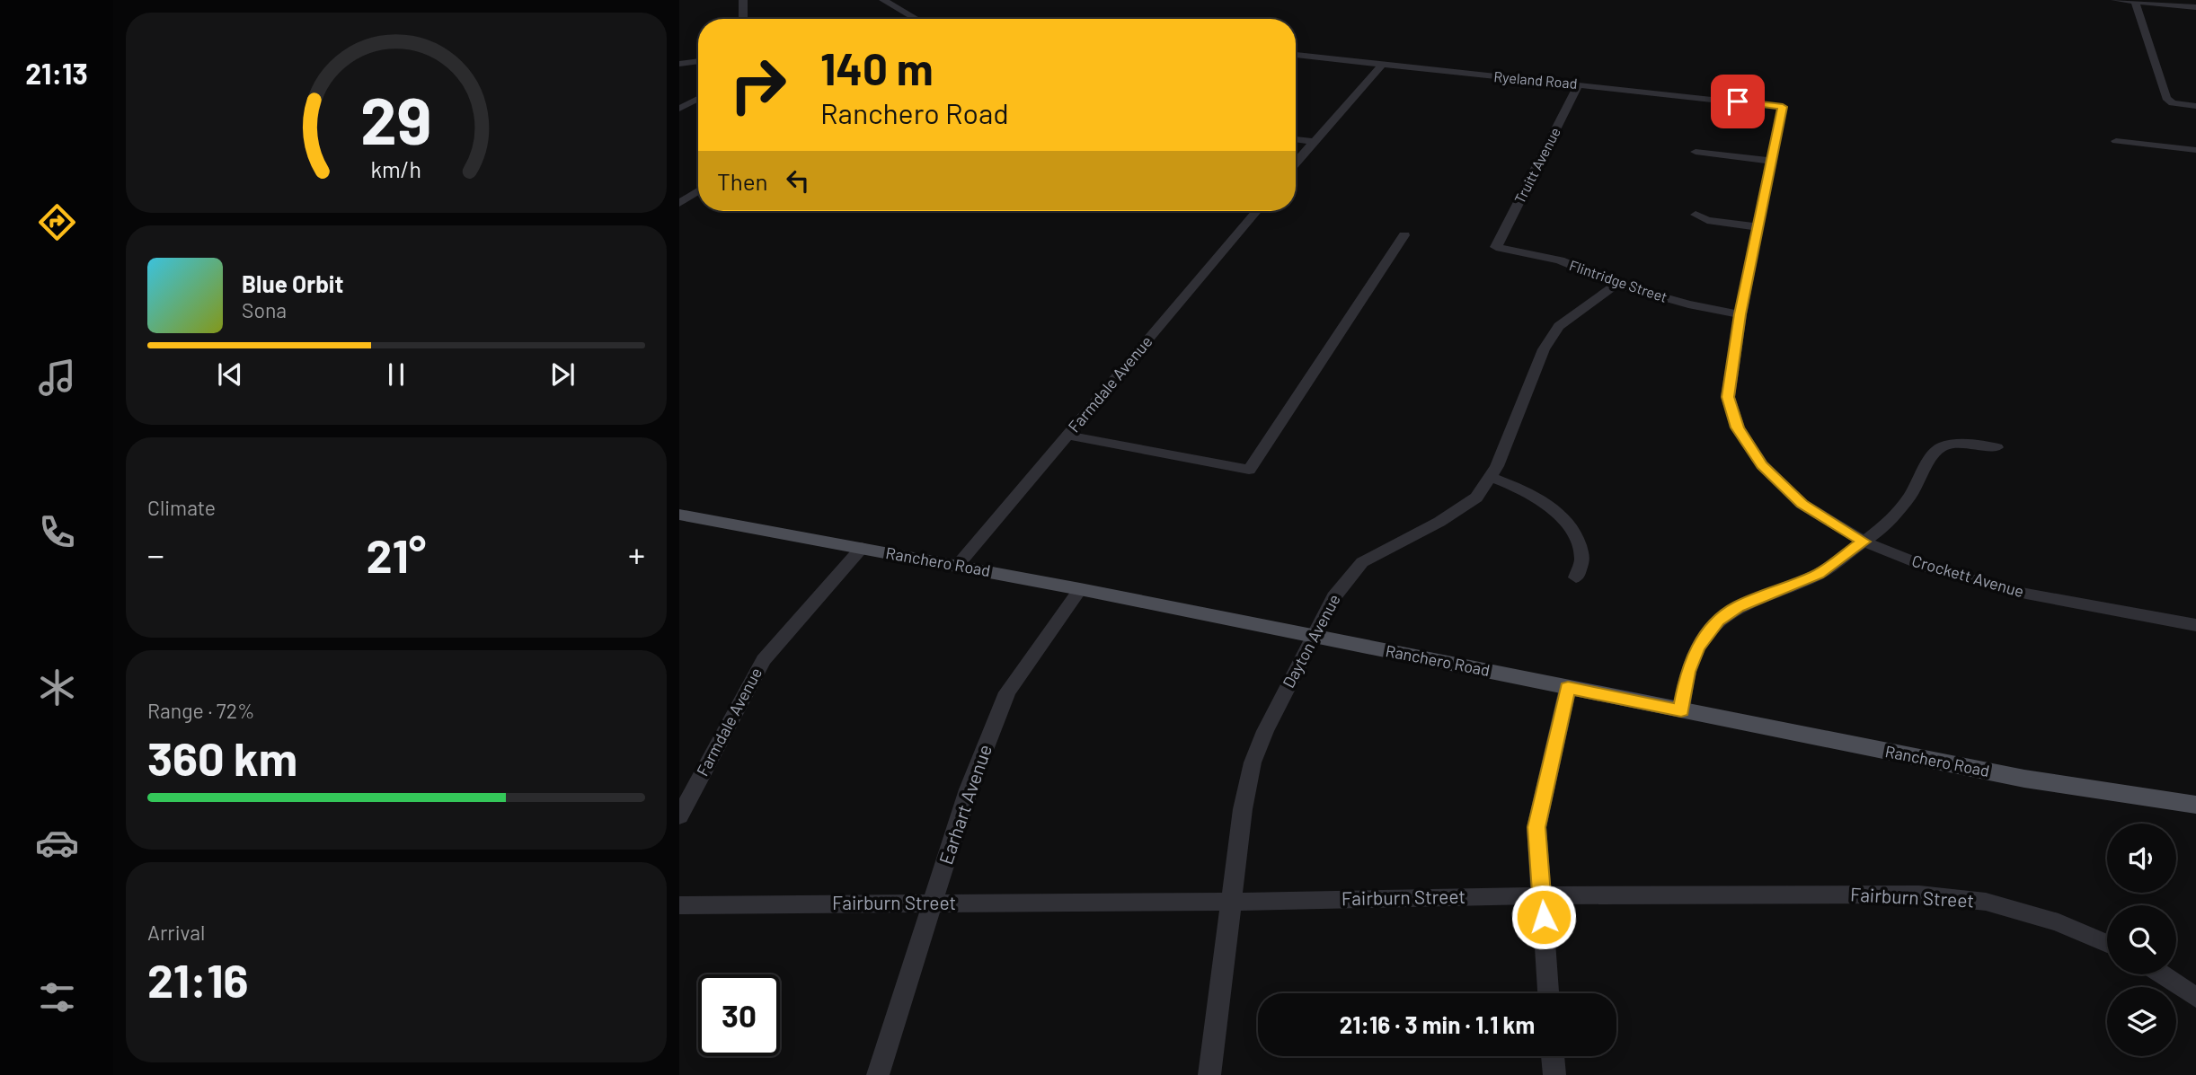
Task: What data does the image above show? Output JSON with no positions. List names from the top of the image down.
{
  "streets": {
    "main road": ["Ranchero Road"],
    "street": [
      "Ryeland Road",
      "Truitt Avenue",
      "Flintridge Street",
      "Farmdale Avenue",
      "Crockett Avenue",
      "Dayton Avenue",
      "Earhart Avenue",
      "Fairburn Street"
    ]
  },
  "crossings": [
    ["Ryeland Road", "Truitt Avenue"],
    ["Ryeland Road", "Crockett Avenue"],
    ["Truitt Avenue", "Flintridge Street"],
    ["Flintridge Street", "Crockett Avenue"],
    ["Flintridge Street", "Dayton Avenue"],
    ["Farmdale Avenue", "Ranchero Road"],
    ["Ranchero Road", "Dayton Avenue"],
    ["Ranchero Road", "Earhart Avenue"],
    ["Dayton Avenue", "Fairburn Street"],
    ["Earhart Avenue", "Fairburn Street"]
  ],
  "page": {
    "tabs": "21:13",
    "turn": ["140 m", "Ranchero Road"],
    "then": "Then",
    "song": ["Blue Orbit", "Sona"],
    "tile": [
      "Climate",
      ["Range · 72%", "360 km"],
      ["Arrival", "21:16"]
    ],
    "heat": ["−", "21°", "+"],
    "limit": "30",
    "trip": "21:16 · 3 min · 1.1 km",
    "gauge": ["29", "km/h"]
  }
}
